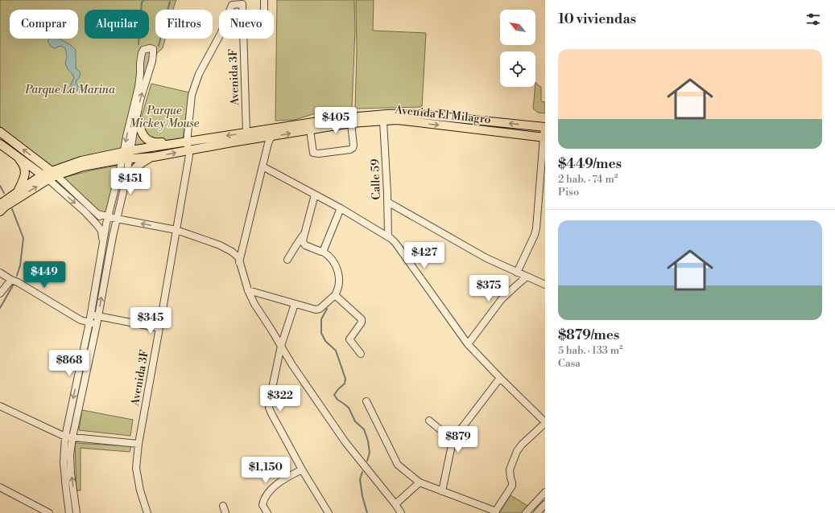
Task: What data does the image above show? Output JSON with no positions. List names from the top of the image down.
{
  "streets": {
    "main road": ["Avenida El Milagro"],
    "street": ["Avenida 3F", "Calle 59"]
  },
  "crossings": [
    ["Avenida 3F", "Avenida El Milagro"],
    ["Avenida El Milagro", "Calle 59"]
  ],
  "parks": ["Parque La Marina", "Parque Mickey Mouse"],
  "north": "top left",
  "page": {
    "heading": "10 viviendas",
    "chip": [
      "Comprar",
      "Alquilar",
      "Filtros",
      "Nuevo"
    ],
    "list": [
      {
        "name": "$449/mes",
        "note": "2 hab. · 74 m² · Piso"
      },
      {
        "name": "$879/mes",
        "note": "5 hab. · 133 m² · Casa"
      }
    ],
    "price": [
      "$405",
      "$451",
      "$427",
      "$449",
      "$375",
      "$345",
      "$868",
      "$322",
      "$879",
      "$1,150"
    ]
  }
}
